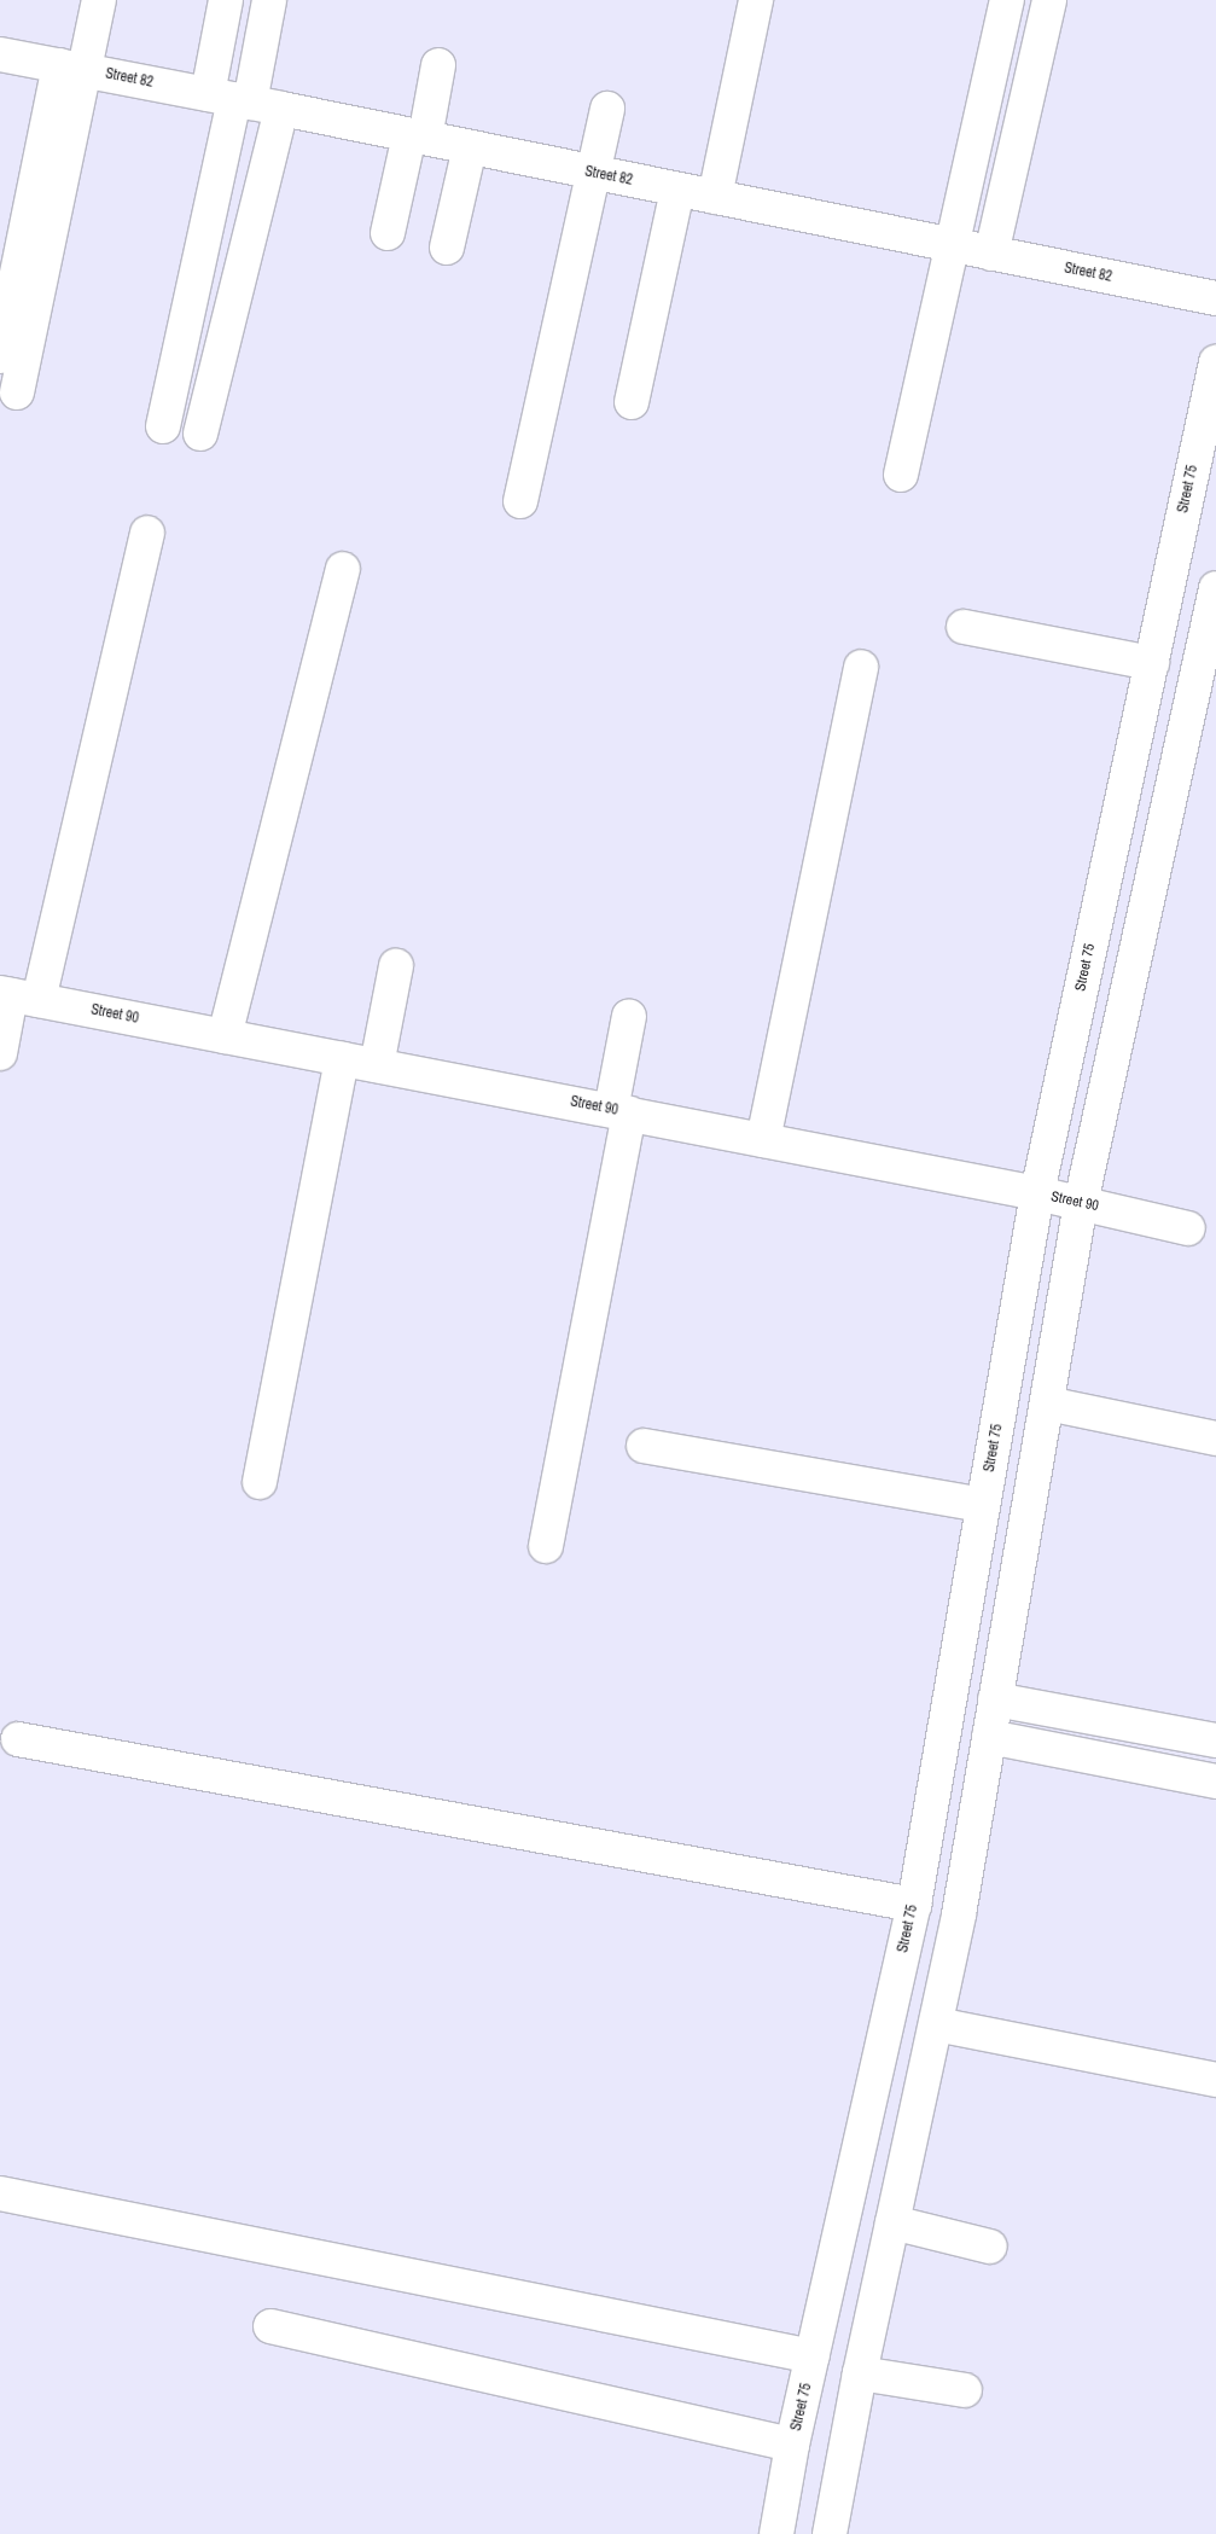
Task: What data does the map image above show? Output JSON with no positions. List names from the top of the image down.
{
  "streets": {
    "lane": ["Street 82", "Street 75", "Street 90"]
  },
  "crossings": [
    ["Street 75", "Street 90"]
  ]
}
